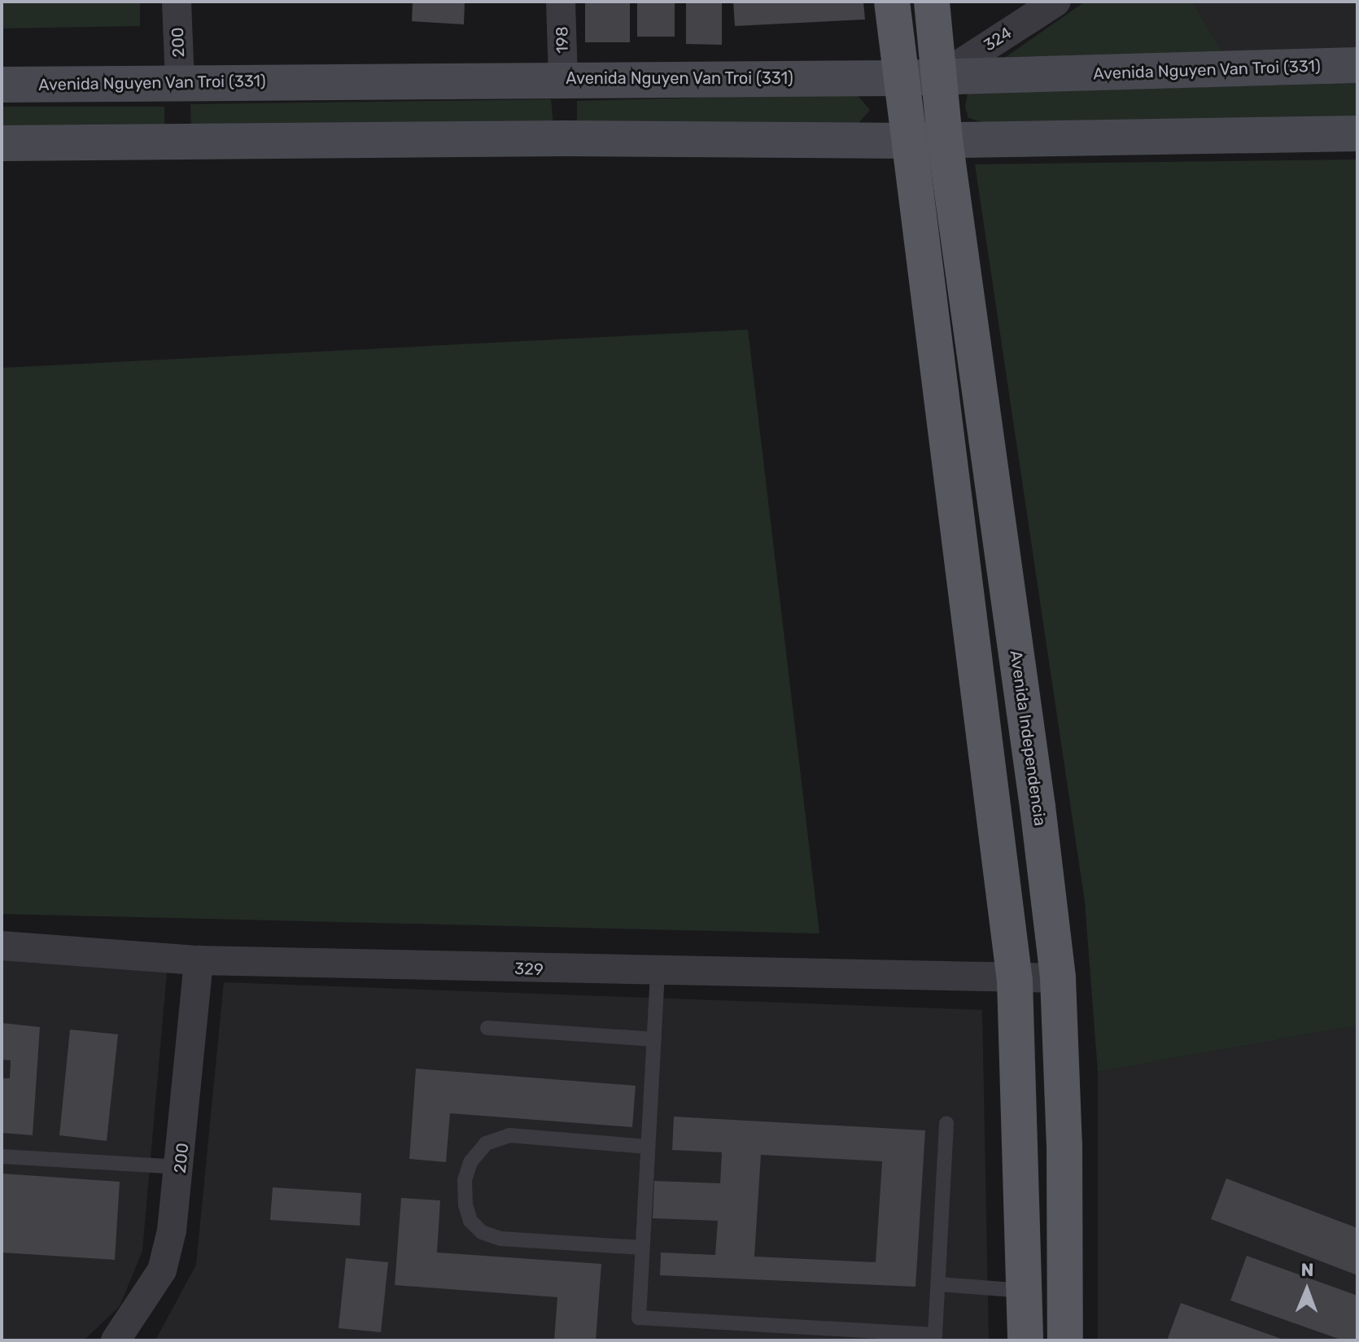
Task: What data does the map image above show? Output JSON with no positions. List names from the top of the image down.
{
  "streets": {
    "main road": ["Avenida Nguyen Van Troi (331)", "Avenida Independencia"],
    "street": [
      "324",
      "198",
      "200",
      "329"
    ]
  },
  "crossings": [
    ["324", "Avenida Nguyen Van Troi (331)"],
    ["324", "Avenida Independencia"],
    ["198", "Avenida Nguyen Van Troi (331)"],
    ["200", "Avenida Nguyen Van Troi (331)"],
    ["200", "329"],
    ["Avenida Nguyen Van Troi (331)", "Avenida Independencia"],
    ["Avenida Independencia", "329"]
  ],
  "north": "top"
}
